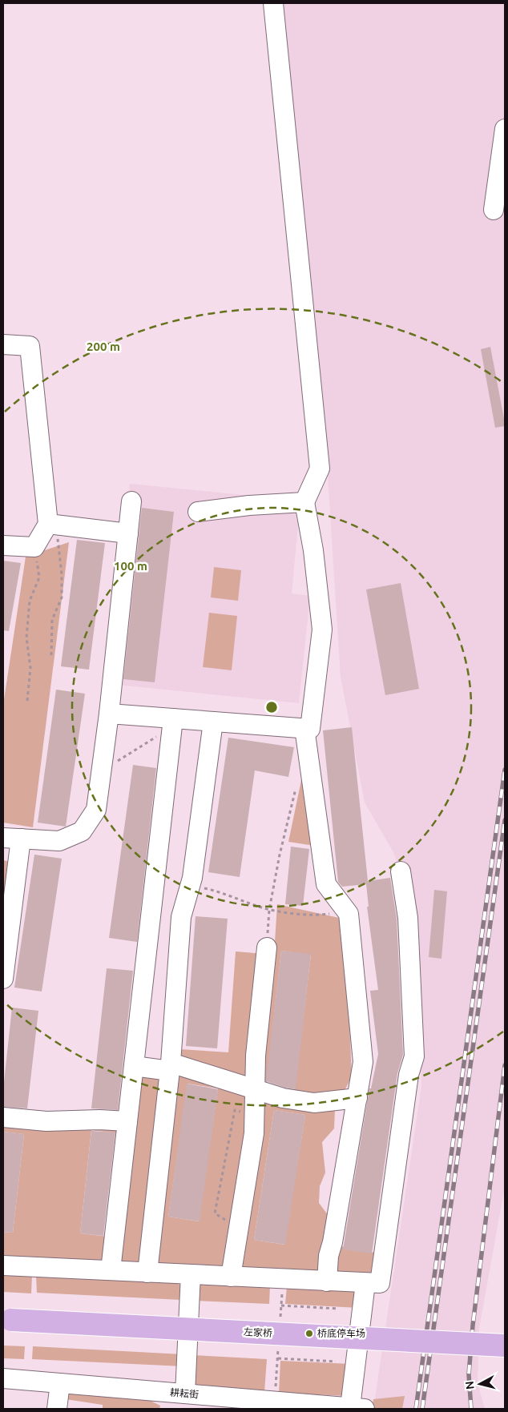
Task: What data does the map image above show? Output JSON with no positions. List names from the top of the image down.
{
  "streets": {
    "main road": ["左家桥"],
    "street": ["耕耘街"]
  },
  "places": ["桥底停车场"],
  "north": "left",
  "rings": ["200 m", "100 m"]
}
